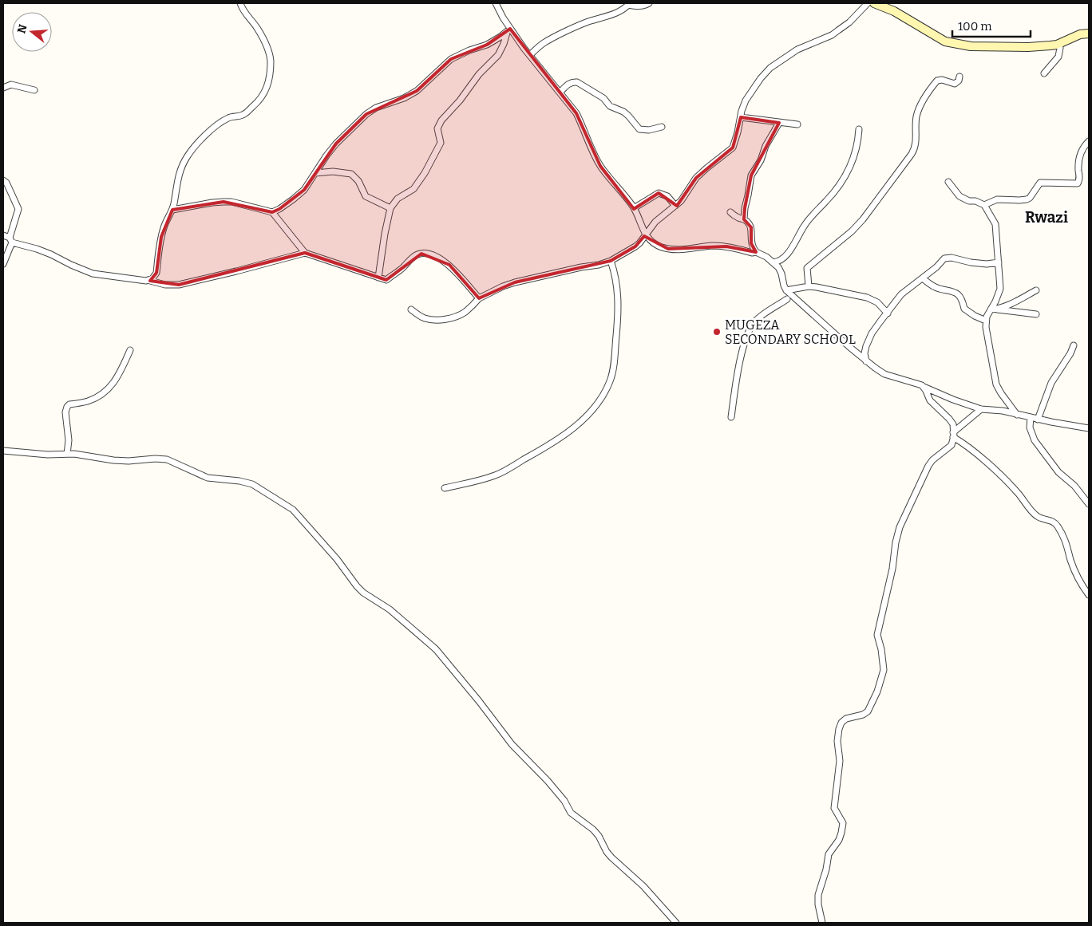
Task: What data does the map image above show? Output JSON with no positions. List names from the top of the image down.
{
  "districts": ["Rwazi"],
  "places": ["MUGEZA SECONDARY SCHOOL"],
  "scale_bar": "100 m",
  "north": "left"
}
